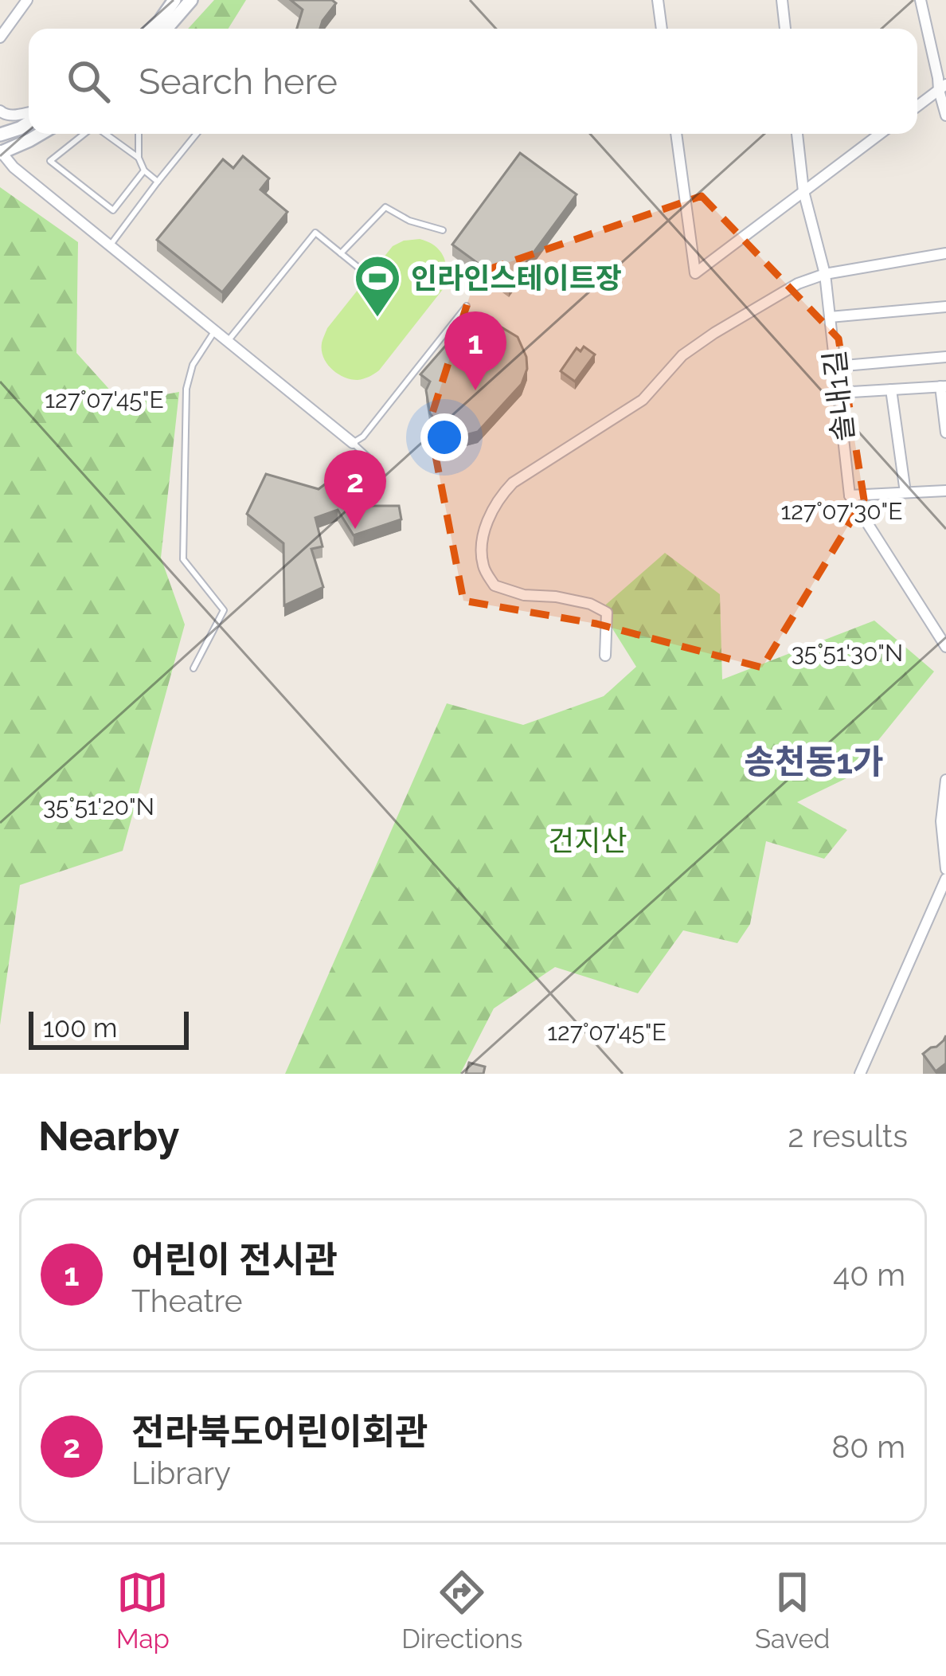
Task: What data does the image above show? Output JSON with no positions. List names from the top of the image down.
{
  "streets": {
    "street": ["솔내1길"]
  },
  "districts": ["송천동1가"],
  "parks": ["건지산"],
  "places": {
    "sports": ["인라인스테이트장"]
  },
  "scale_bar": "100 m",
  "page": {
    "search": "Search here",
    "pins": ["1", "2"],
    "scale": "100 m",
    "heading": ["Nearby", "2 results"],
    "list": [
      {
        "mark": "1",
        "name": "어린이 전시관",
        "note": "Theatre",
        "value": "40 m"
      },
      {
        "mark": "2",
        "name": "전라북도어린이회관",
        "note": "Library",
        "value": "80 m"
      }
    ],
    "nav": ["Map", "Directions", "Saved"]
  },
  "coordinates": [
    "127°07'45\"E",
    "127°07'30\"E",
    "35°51'30\"N",
    "35°51'20\"N"
  ]
}
